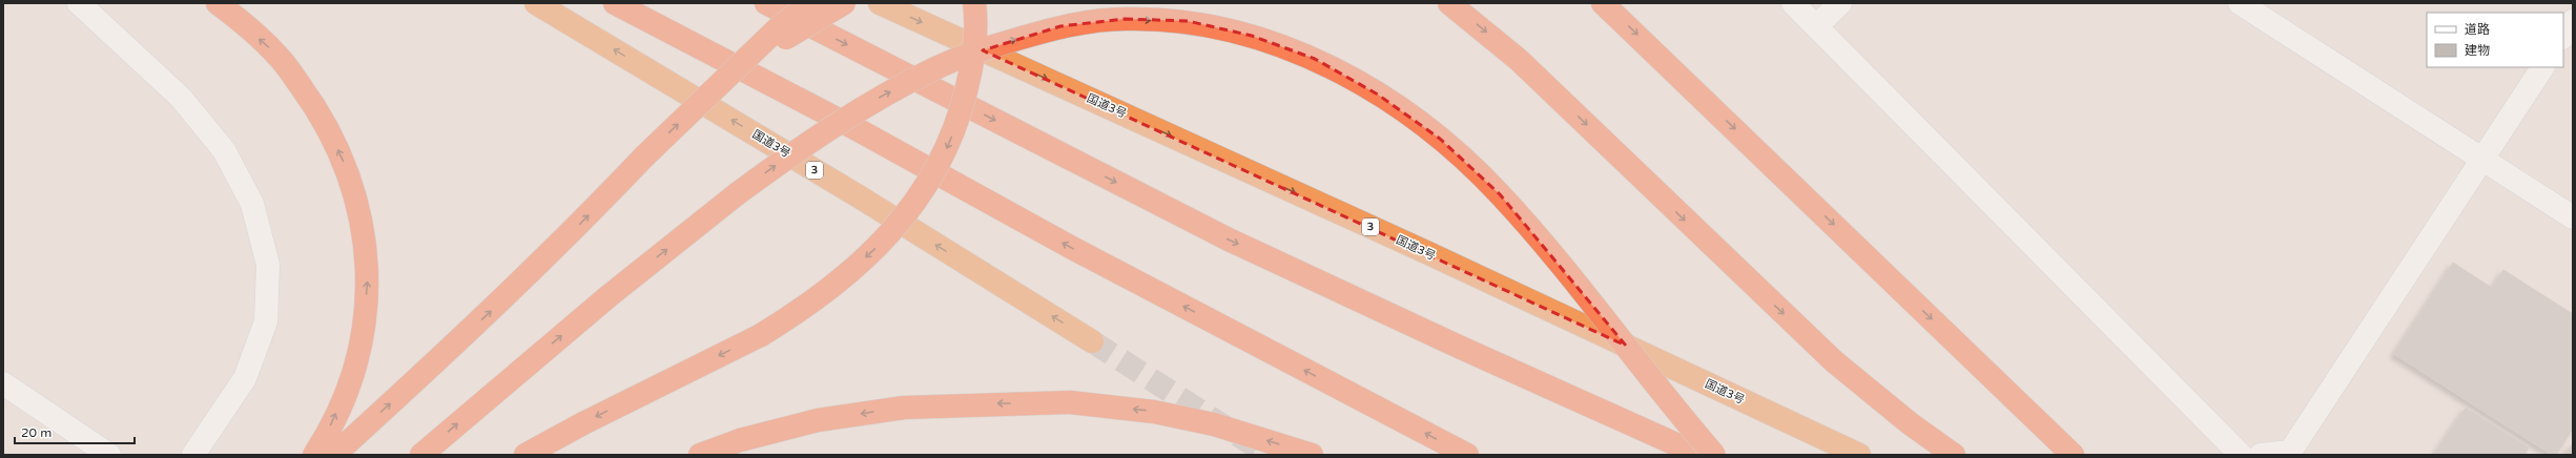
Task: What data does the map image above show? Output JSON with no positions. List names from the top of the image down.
{
  "streets": {
    "highway": ["国道3号", "3"]
  },
  "legend": ["道路", "建物"],
  "scale_bar": "20 m"
}
